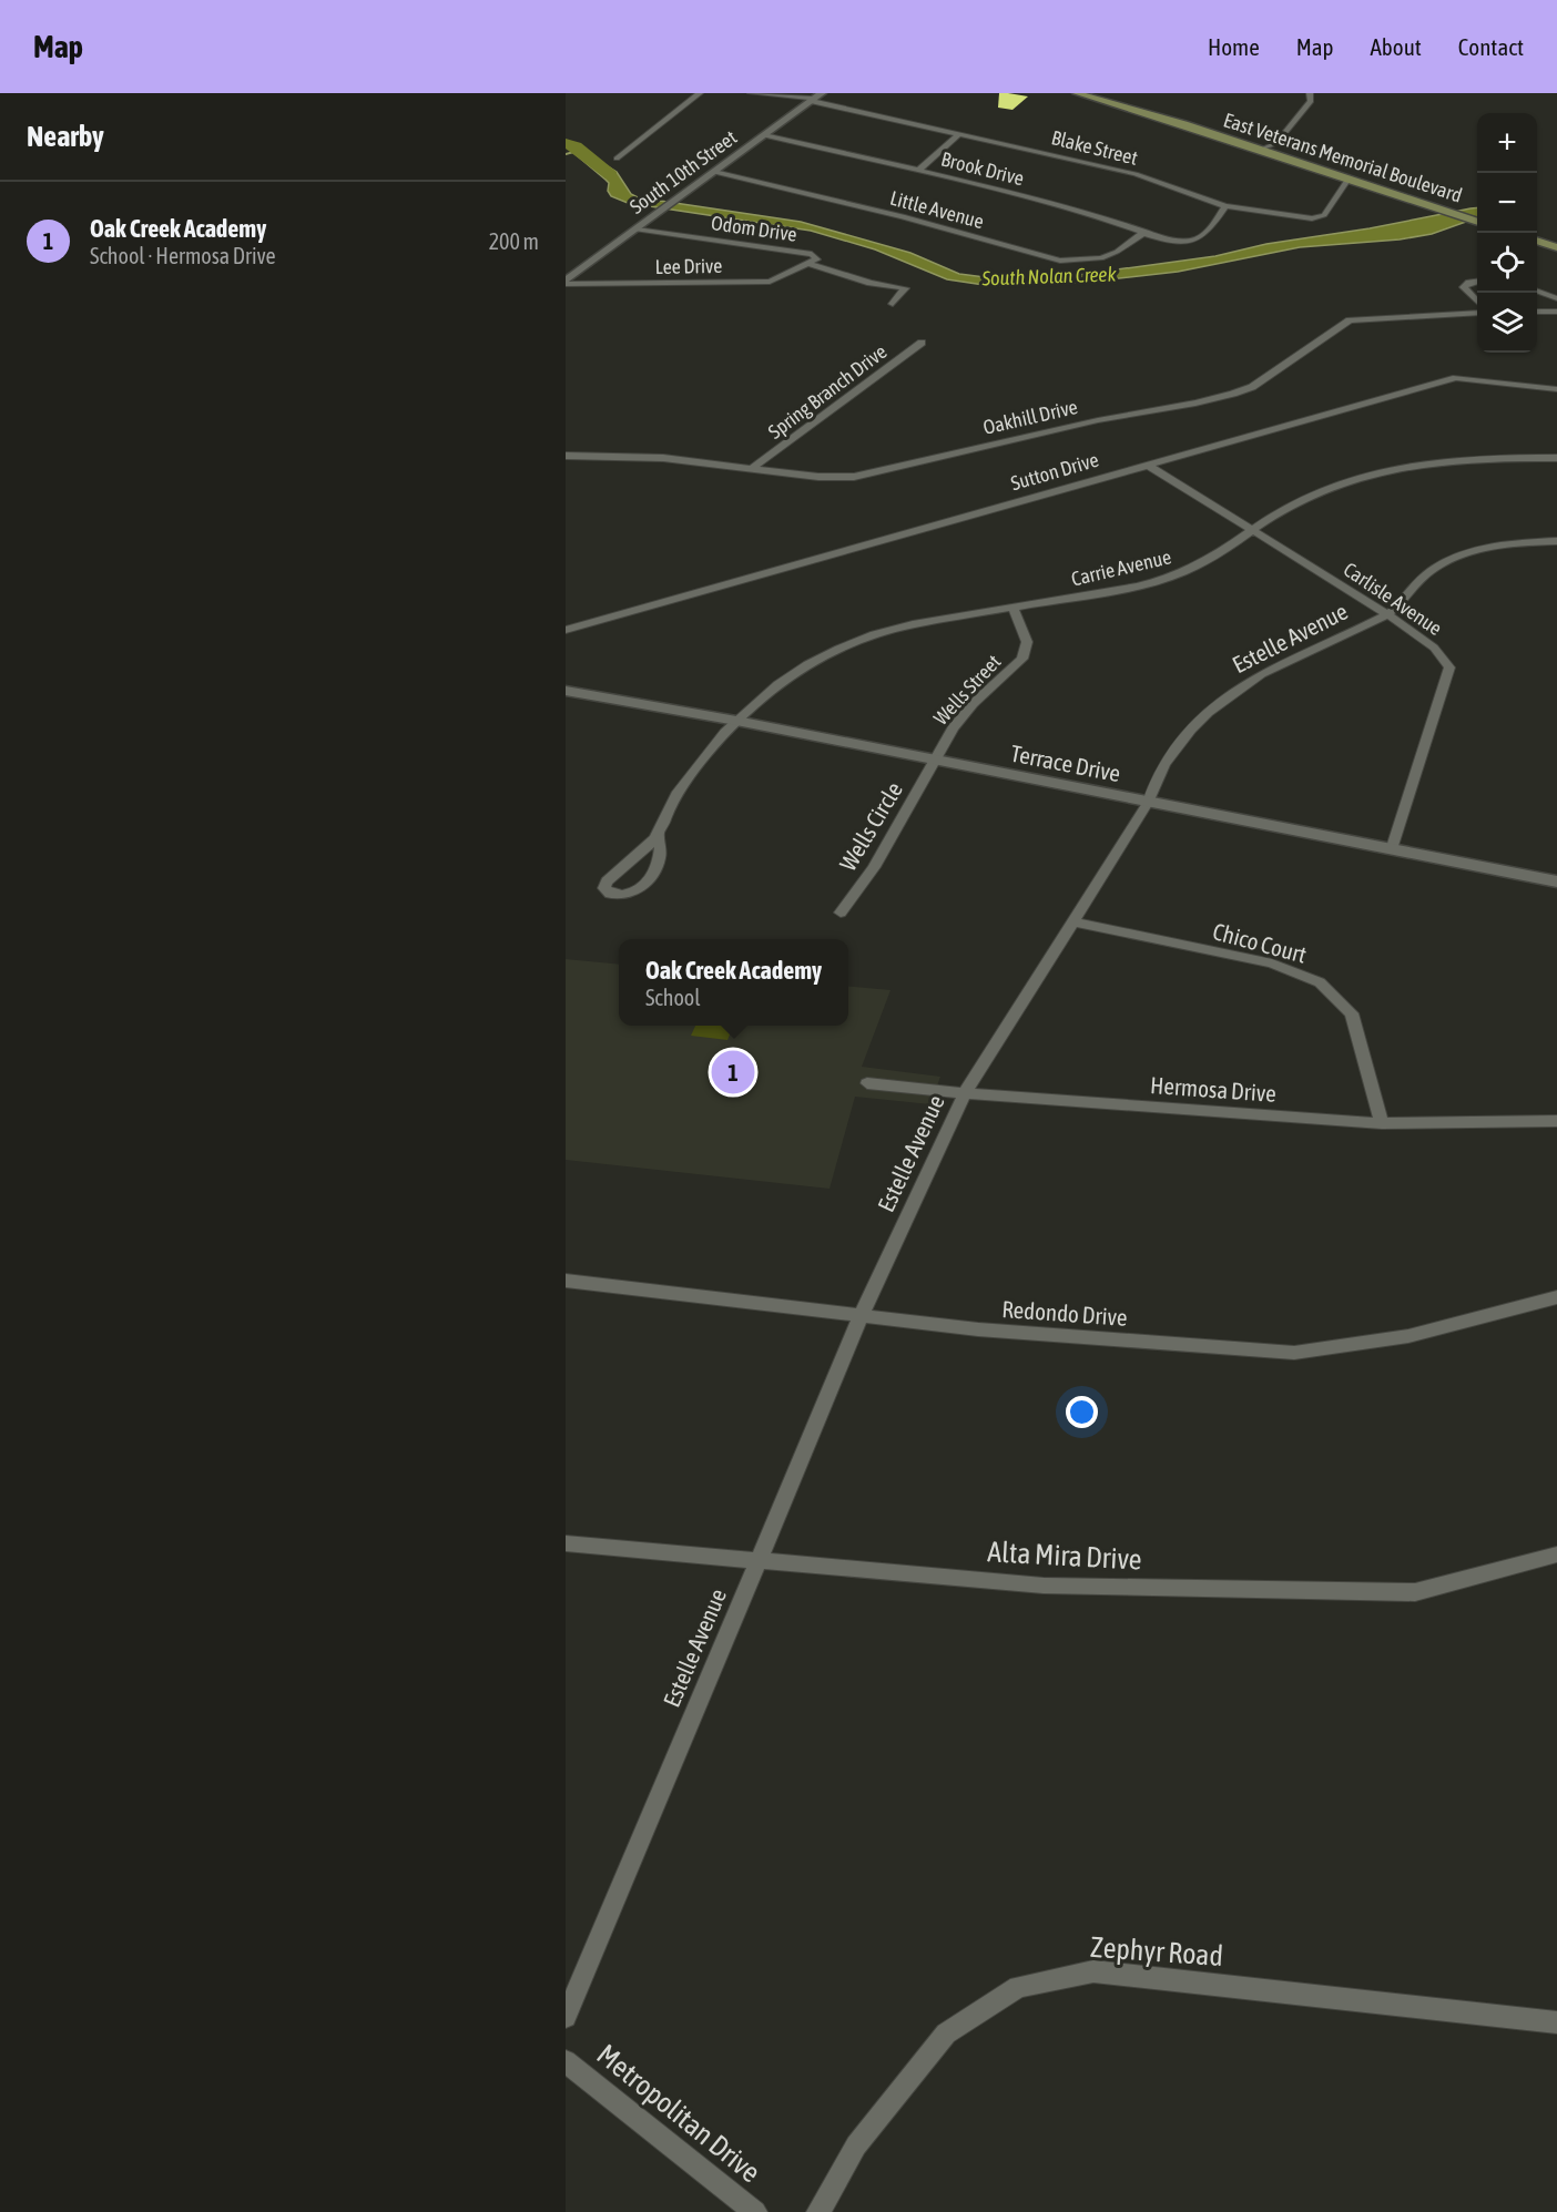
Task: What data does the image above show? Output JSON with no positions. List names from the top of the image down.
{
  "streets": {
    "main road": ["East Veterans Memorial Boulevard"],
    "street": [
      "Blake Street",
      "Brook Drive",
      "South 10th Street",
      "Little Avenue",
      "Odom Drive",
      "Lee Drive",
      "Spring Branch Drive",
      "Oakhill Drive",
      "Sutton Drive",
      "Carrie Avenue",
      "Carlisle Avenue",
      "Estelle Avenue",
      "Wells Street",
      "Terrace Drive",
      "Wells Circle",
      "Chico Court",
      "Hermosa Drive",
      "Redondo Drive",
      "Alta Mira Drive",
      "Zephyr Road",
      "Metropolitan Drive"
    ]
  },
  "crossings": [
    ["Blake Street", "East Veterans Memorial Boulevard"],
    ["Blake Street", "Brook Drive"],
    ["Blake Street", "South 10th Street"],
    ["Brook Drive", "South 10th Street"],
    ["Brook Drive", "Little Avenue"],
    ["South 10th Street", "Little Avenue"],
    ["South 10th Street", "Odom Drive"],
    ["South 10th Street", "Lee Drive"],
    ["Odom Drive", "Lee Drive"],
    ["Spring Branch Drive", "Oakhill Drive"],
    ["Sutton Drive", "Carlisle Avenue"],
    ["Carrie Avenue", "Carlisle Avenue"],
    ["Carrie Avenue", "Wells Street"],
    ["Carrie Avenue", "Terrace Drive"],
    ["Carlisle Avenue", "Estelle Avenue"],
    ["Carlisle Avenue", "Terrace Drive"],
    ["Estelle Avenue", "Terrace Drive"],
    ["Estelle Avenue", "Chico Court"],
    ["Estelle Avenue", "Hermosa Drive"],
    ["Estelle Avenue", "Redondo Drive"],
    ["Estelle Avenue", "Alta Mira Drive"],
    ["Wells Street", "Terrace Drive"],
    ["Wells Street", "Wells Circle"],
    ["Terrace Drive", "Wells Circle"],
    ["Chico Court", "Hermosa Drive"]
  ],
  "water": ["South Nolan Creek"],
  "page": {
    "header": "Map",
    "nav": [
      "Home",
      "Map",
      "About",
      "Contact"
    ],
    "heading": "Nearby",
    "map_buttons": ["+", "−"],
    "list": [
      {
        "mark": "1",
        "name": "Oak Creek Academy",
        "note": "School · Hermosa Drive",
        "value": "200 m"
      }
    ],
    "popup": ["Oak Creek Academy", "School"],
    "pins": "1"
  }
}
